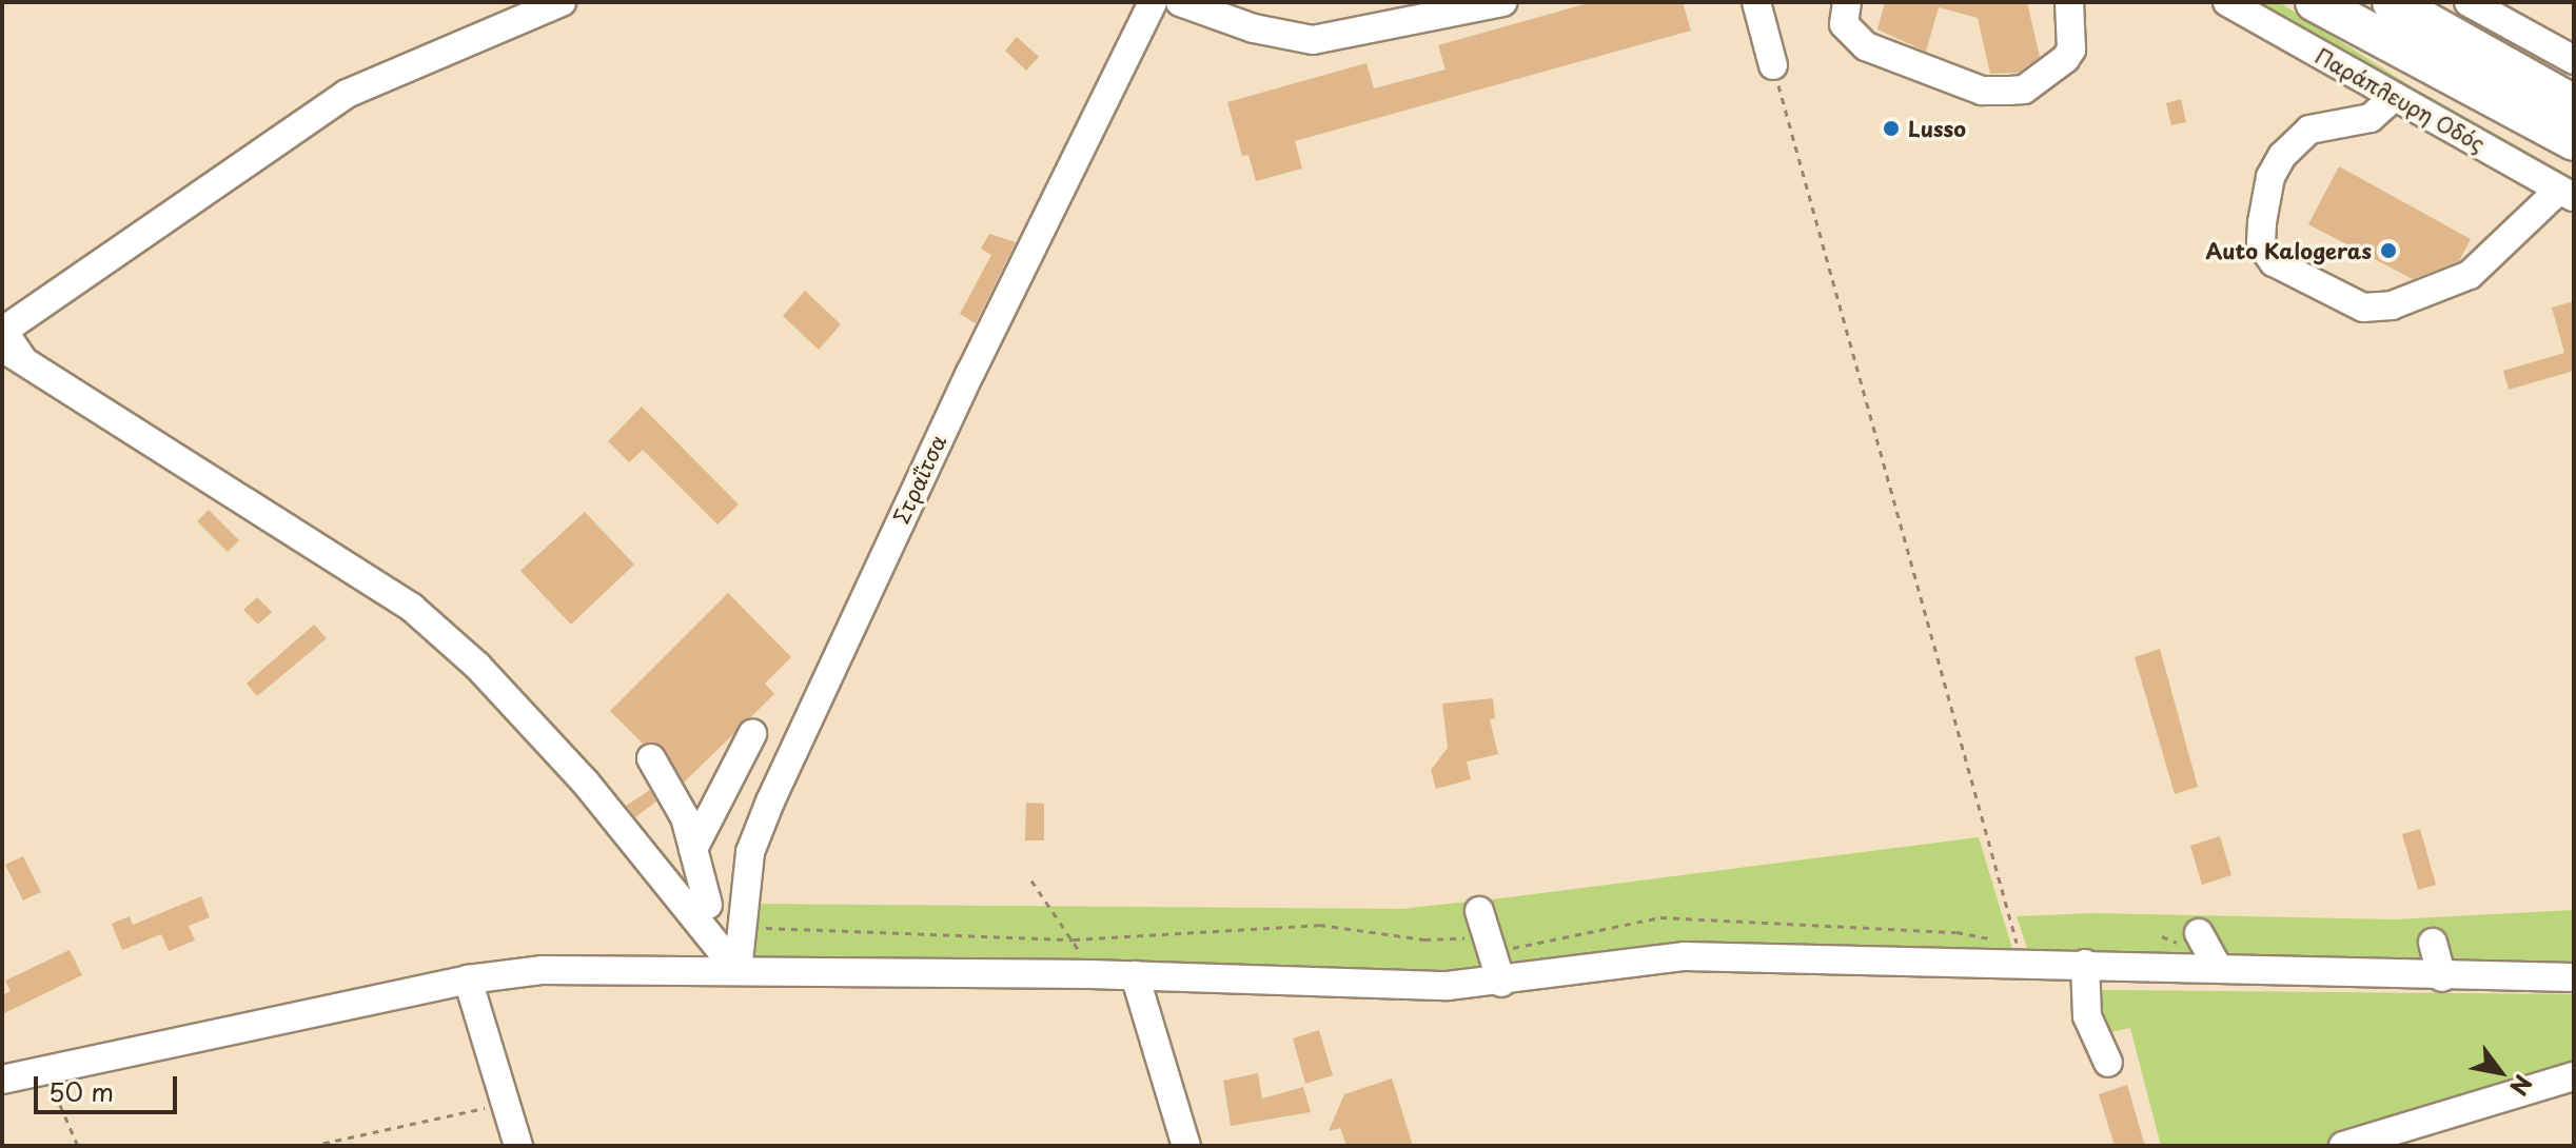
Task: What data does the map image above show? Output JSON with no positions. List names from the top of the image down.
{
  "streets": {
    "street": ["Παράπλευρη Οδός", "Στραΐτσα"]
  },
  "places": ["Lusso", "Auto Kalogeras"],
  "scale_bar": "50 m",
  "north": "bottom right"
}
